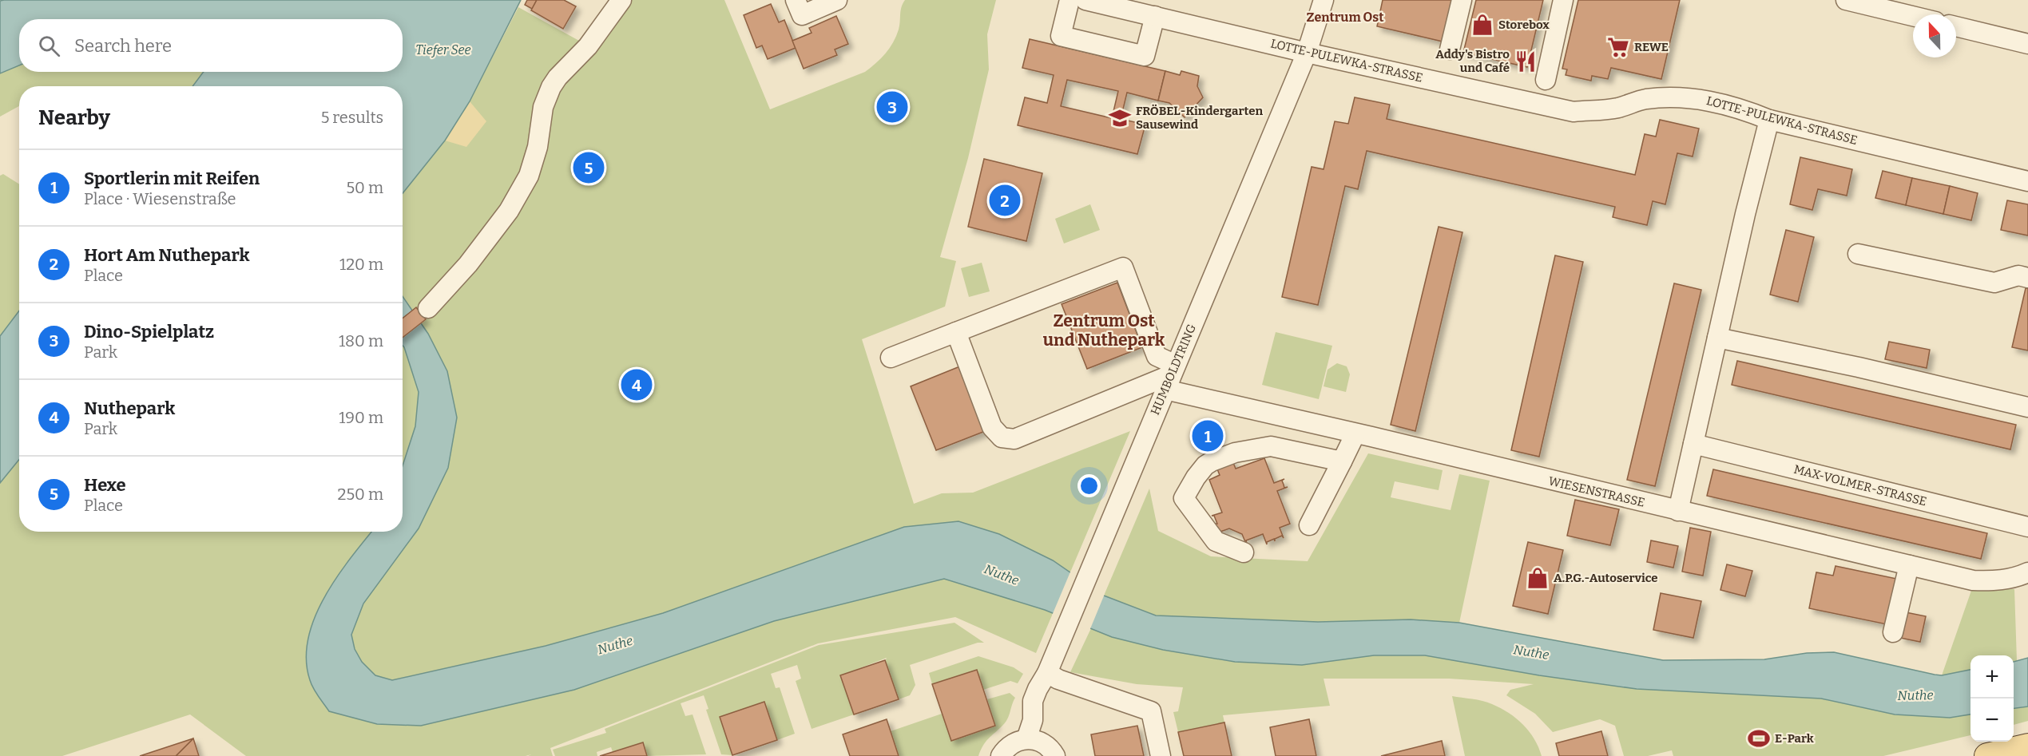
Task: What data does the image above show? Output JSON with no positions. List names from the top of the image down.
{
  "streets": {
    "street": [
      "LOTTE-PULEWKA-STRASSE",
      "HUMBOLDTRING",
      "MAX-VOLMER-STRASSE",
      "WIESENSTRASSE"
    ]
  },
  "crossings": [
    ["LOTTE-PULEWKA-STRASSE", "HUMBOLDTRING"],
    ["HUMBOLDTRING", "WIESENSTRASSE"]
  ],
  "districts": ["Zentrum Ost", "Zentrum Ost und Nuthepark"],
  "water": ["Tiefer See", "Nuthe"],
  "places": {
    "shop": ["Storebox", "A.P.G.-Autoservice"],
    "supermarket": ["REWE"],
    "restaurant": ["Addy's Bistro und Café"],
    "school or university": ["FRÖBEL-Kindergarten Sausewind"],
    "sports": ["E-Park"]
  },
  "north": "top",
  "page": {
    "search": "Search here",
    "heading": ["Nearby", "5 results"],
    "pins": [
      "3",
      "5",
      "2",
      "4",
      "1"
    ],
    "list": [
      {
        "mark": "1",
        "name": "Sportlerin mit Reifen",
        "note": "Place · Wiesenstraße",
        "value": "50 m"
      },
      {
        "mark": "2",
        "name": "Hort Am Nuthepark",
        "note": "Place",
        "value": "120 m"
      },
      {
        "mark": "3",
        "name": "Dino-Spielplatz",
        "note": "Park",
        "value": "180 m"
      },
      {
        "mark": "4",
        "name": "Nuthepark",
        "note": "Park",
        "value": "190 m"
      },
      {
        "mark": "5",
        "name": "Hexe",
        "note": "Place",
        "value": "250 m"
      }
    ],
    "map_buttons": ["+", "−"]
  }
}
